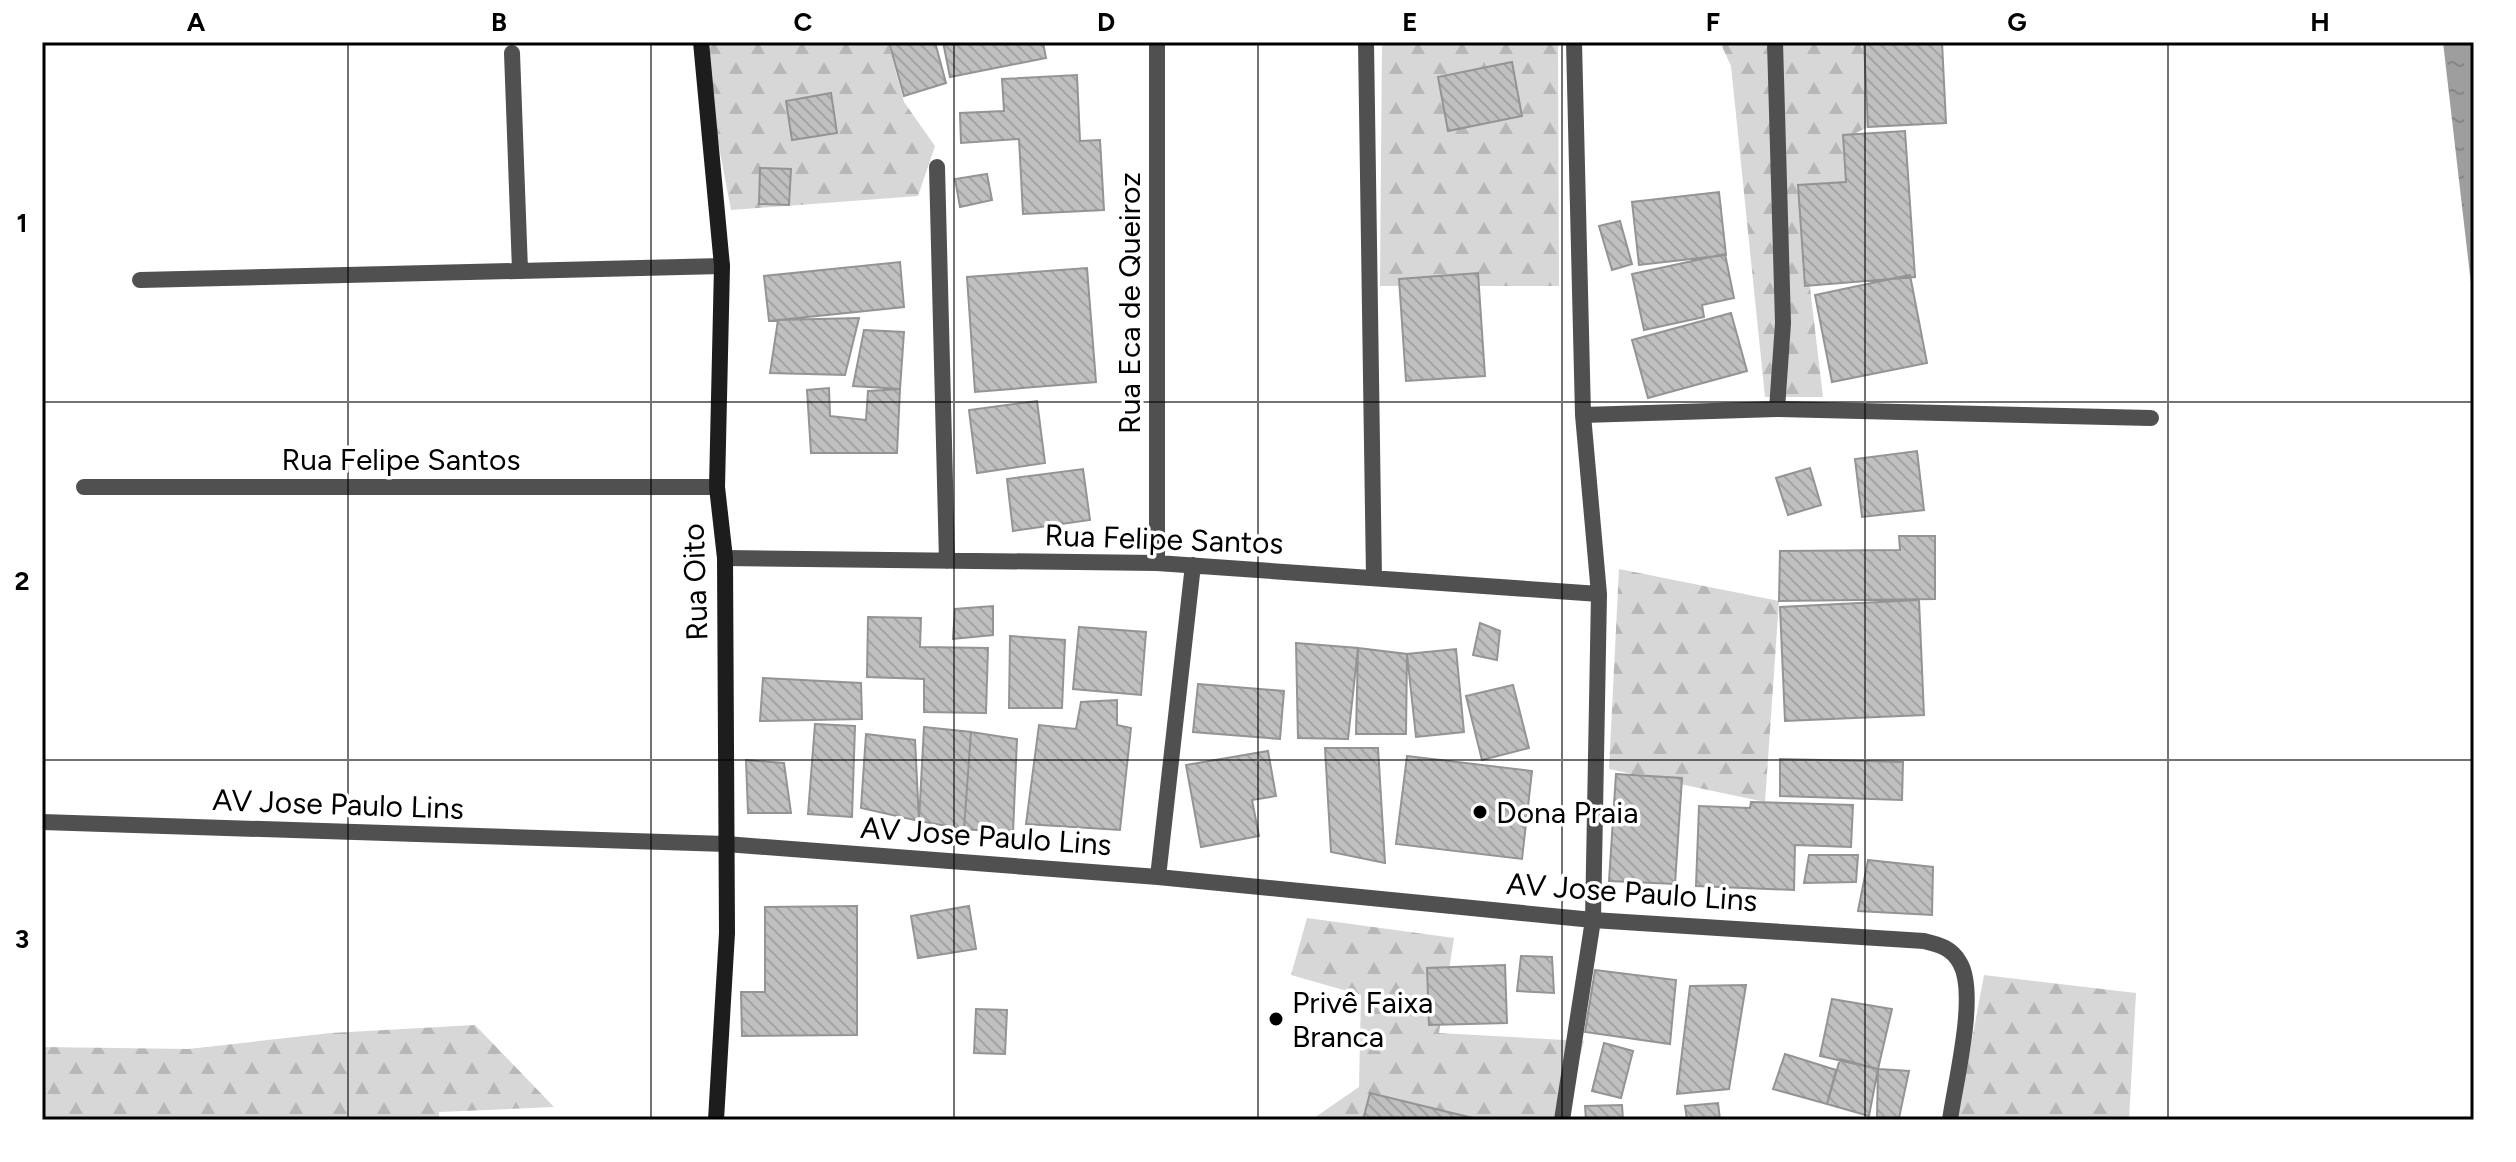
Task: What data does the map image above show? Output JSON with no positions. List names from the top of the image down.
{
  "streets": {
    "main road": ["Rua Oito"],
    "street": ["Rua Eca de Queiroz", "Rua Felipe Santos", "AV Jose Paulo Lins"]
  },
  "crossings": [
    ["Rua Eca de Queiroz", "Rua Felipe Santos"],
    ["Rua Felipe Santos", "Rua Oito"],
    ["Rua Oito", "AV Jose Paulo Lins"]
  ],
  "places": ["Dona Praia", "Privê Faixa Branca"],
  "grid": {
    "columns": [
      "A",
      "B",
      "C",
      "D",
      "E",
      "F",
      "G",
      "H"
    ],
    "rows": ["1", "2", "3"]
  }
}
